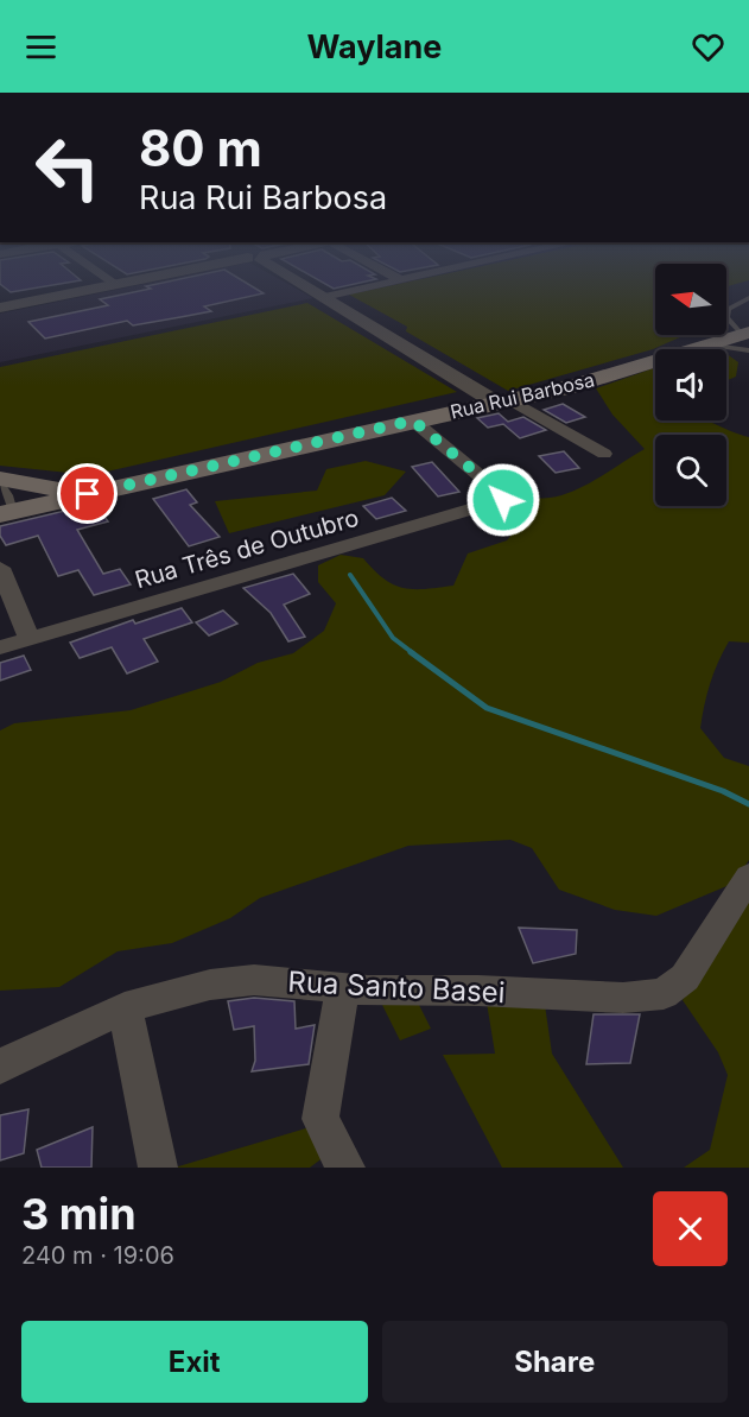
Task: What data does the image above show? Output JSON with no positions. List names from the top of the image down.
{
  "streets": {
    "main road": ["Rua Rui Barbosa"],
    "street": ["Rua Três de Outubro", "Rua Santo Basei"]
  },
  "crossings": [
    ["Rua Rui Barbosa", "Rua Três de Outubro"]
  ],
  "north": "left",
  "page": {
    "header": "Waylane",
    "turn": ["80 m", "Rua Rui Barbosa"],
    "heading": ["3 min", "240 m · 19:06"],
    "buttons": ["Exit", "Share"]
  }
}
